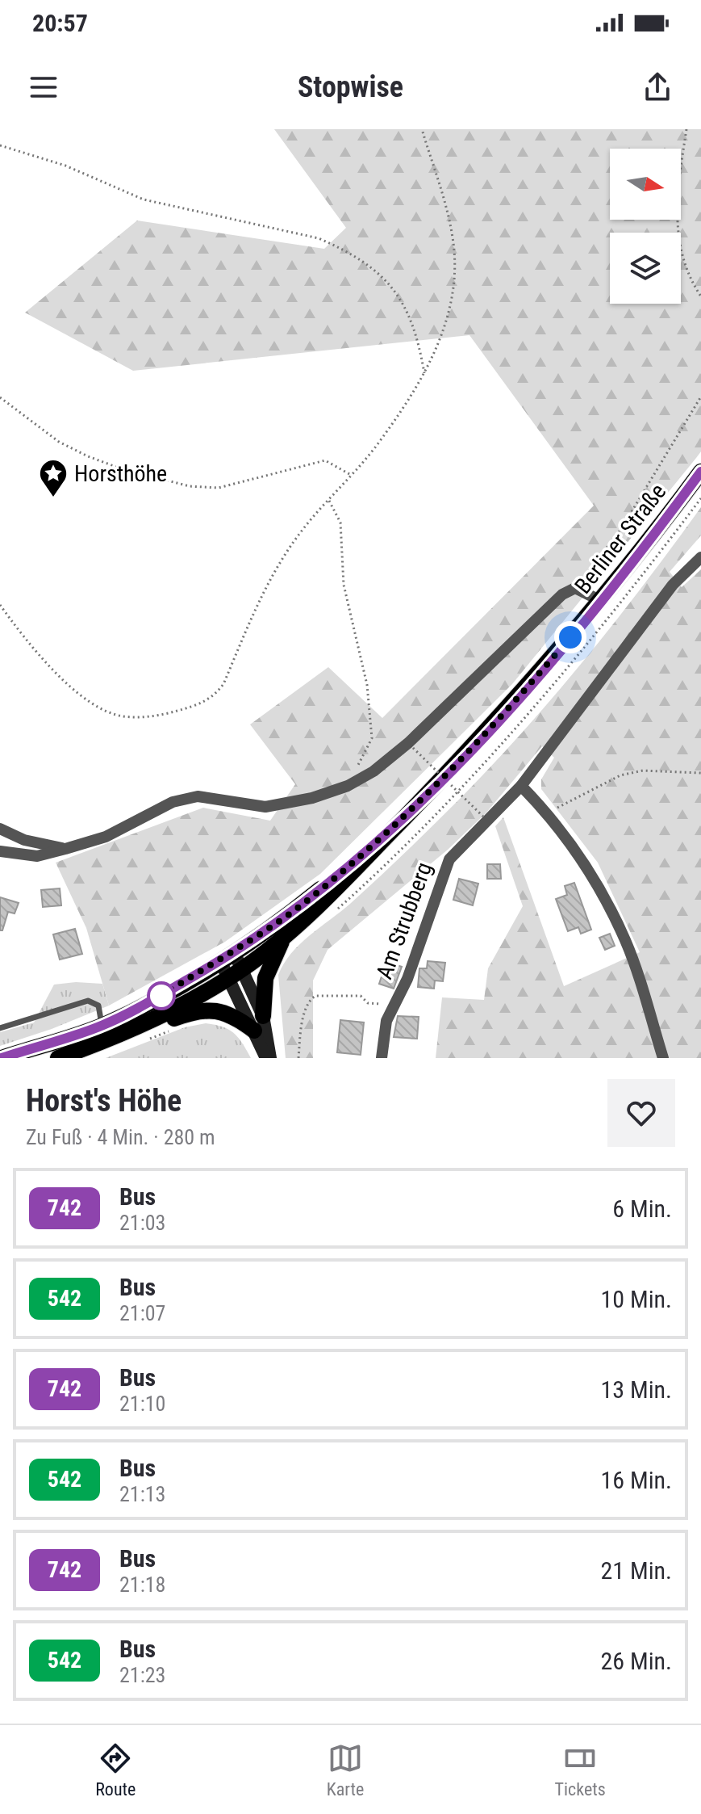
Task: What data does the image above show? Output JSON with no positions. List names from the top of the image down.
{
  "streets": {
    "main road": ["Berliner Straße"],
    "street": ["Am Strubberg"]
  },
  "places": {
    "place": ["Horsthöhe"]
  },
  "lines": ["bus line 742"],
  "north": "right",
  "page": {
    "status": "20:57",
    "header": "Stopwise",
    "heading": ["Horst's Höhe", "Zu Fuß · 4 Min. · 280 m"],
    "list": [
      {
        "mark": "742",
        "name": "Bus",
        "note": "21:03",
        "value": "6 Min."
      },
      {
        "mark": "542",
        "name": "Bus",
        "note": "21:07",
        "value": "10 Min."
      },
      {
        "mark": "742",
        "name": "Bus",
        "note": "21:10",
        "value": "13 Min."
      },
      {
        "mark": "542",
        "name": "Bus",
        "note": "21:13",
        "value": "16 Min."
      },
      {
        "mark": "742",
        "name": "Bus",
        "note": "21:18",
        "value": "21 Min."
      },
      {
        "mark": "542",
        "name": "Bus",
        "note": "21:23",
        "value": "26 Min."
      }
    ],
    "tabs": ["Route", "Karte", "Tickets"]
  }
}
